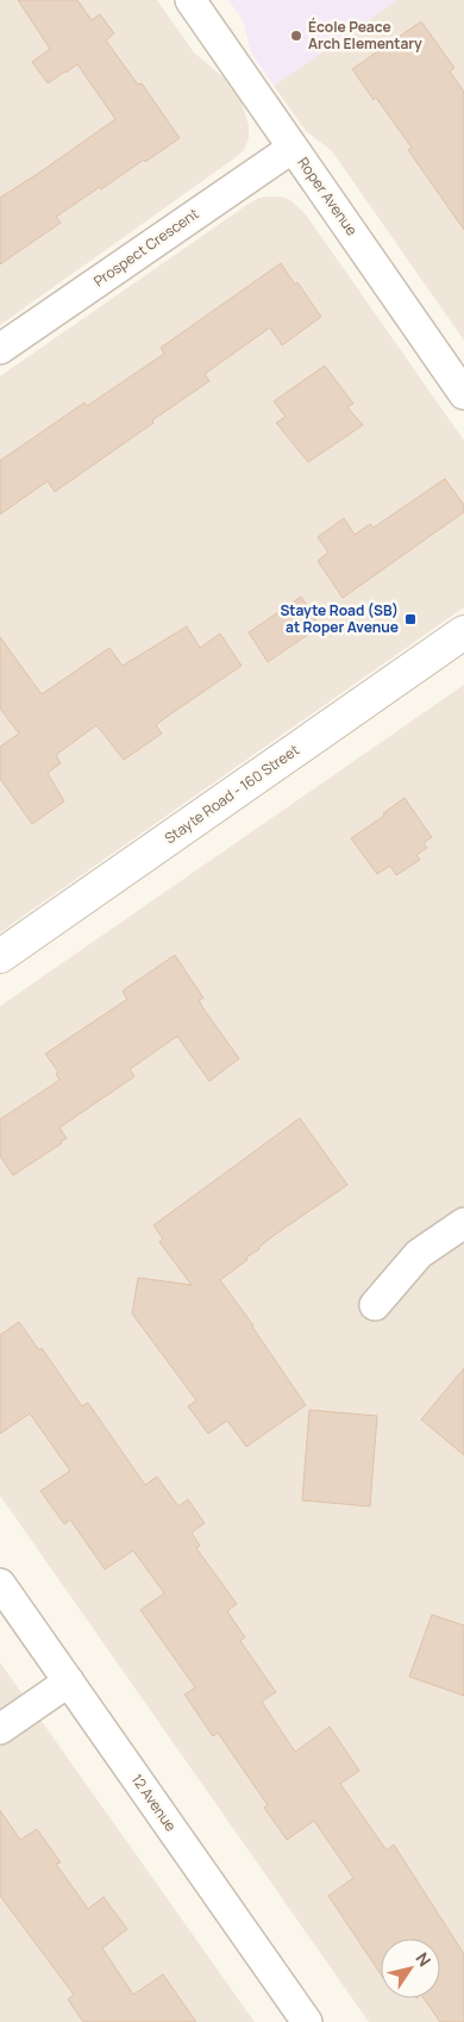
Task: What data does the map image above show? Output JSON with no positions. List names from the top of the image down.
{
  "streets": {
    "main road": ["Stayte Road - 160 Street"],
    "street": ["Roper Avenue", "Prospect Crescent", "12 Avenue"]
  },
  "crossings": [
    ["Roper Avenue", "Prospect Crescent"]
  ],
  "places": {
    "other": ["École Peace Arch Elementary"],
    "transit": ["Stayte Road (SB) at Roper Avenue"]
  },
  "north": "top right"
}
